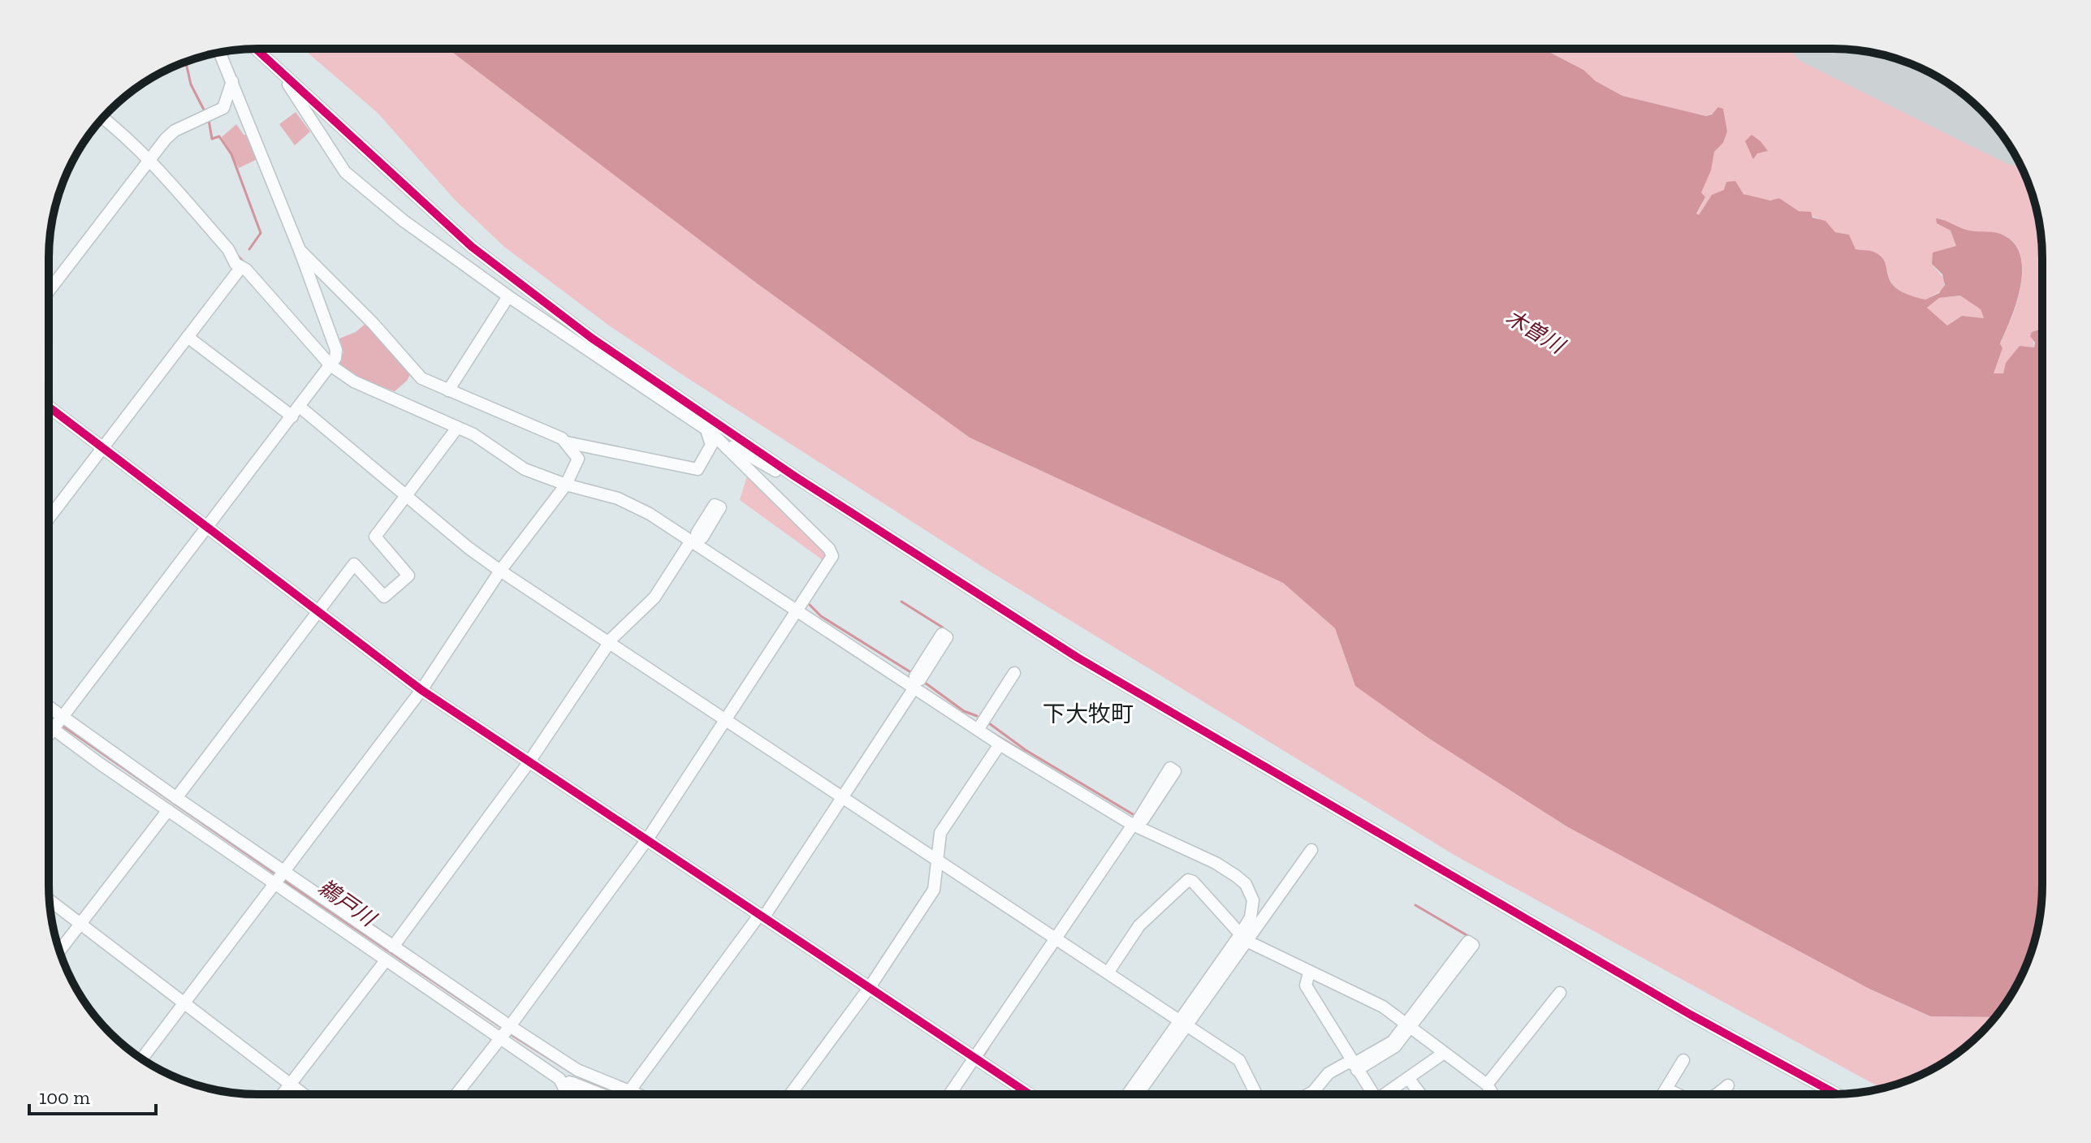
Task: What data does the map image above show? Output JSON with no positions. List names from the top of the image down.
{
  "districts": ["下大牧町"],
  "water": ["木曽川", "鵜戸川"],
  "scale_bar": "100 m"
}
